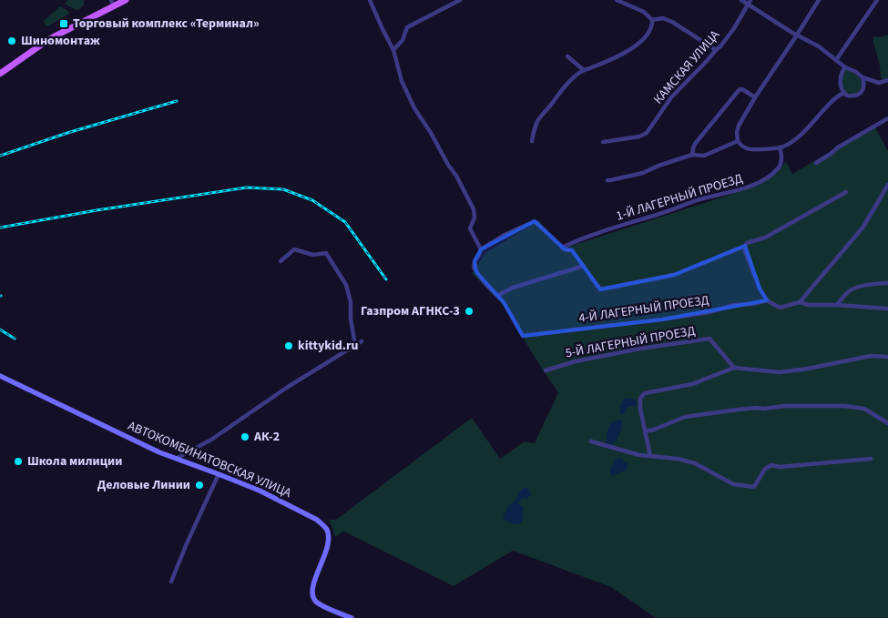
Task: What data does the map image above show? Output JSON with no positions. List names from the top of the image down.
{
  "streets": {
    "street": [
      "КАМСКАЯ УЛИЦА",
      "1-Й ЛАГЕРНЫЙ ПРОЕЗД",
      "4-Й ЛАГЕРНЫЙ ПРОЕЗД",
      "5-Й ЛАГЕРНЫЙ ПРОЕЗД",
      "АВТОКОМБИНАТОВСКАЯ УЛИЦА"
    ]
  },
  "places": {
    "transit": ["Торговый комплекс «Терминал»"],
    "other": [
      "Шиномонтаж",
      "Газпром АГНКС-3",
      "kittykid.ru",
      "АК-2",
      "Школа милиции",
      "Деловые Линии"
    ]
  }
}
